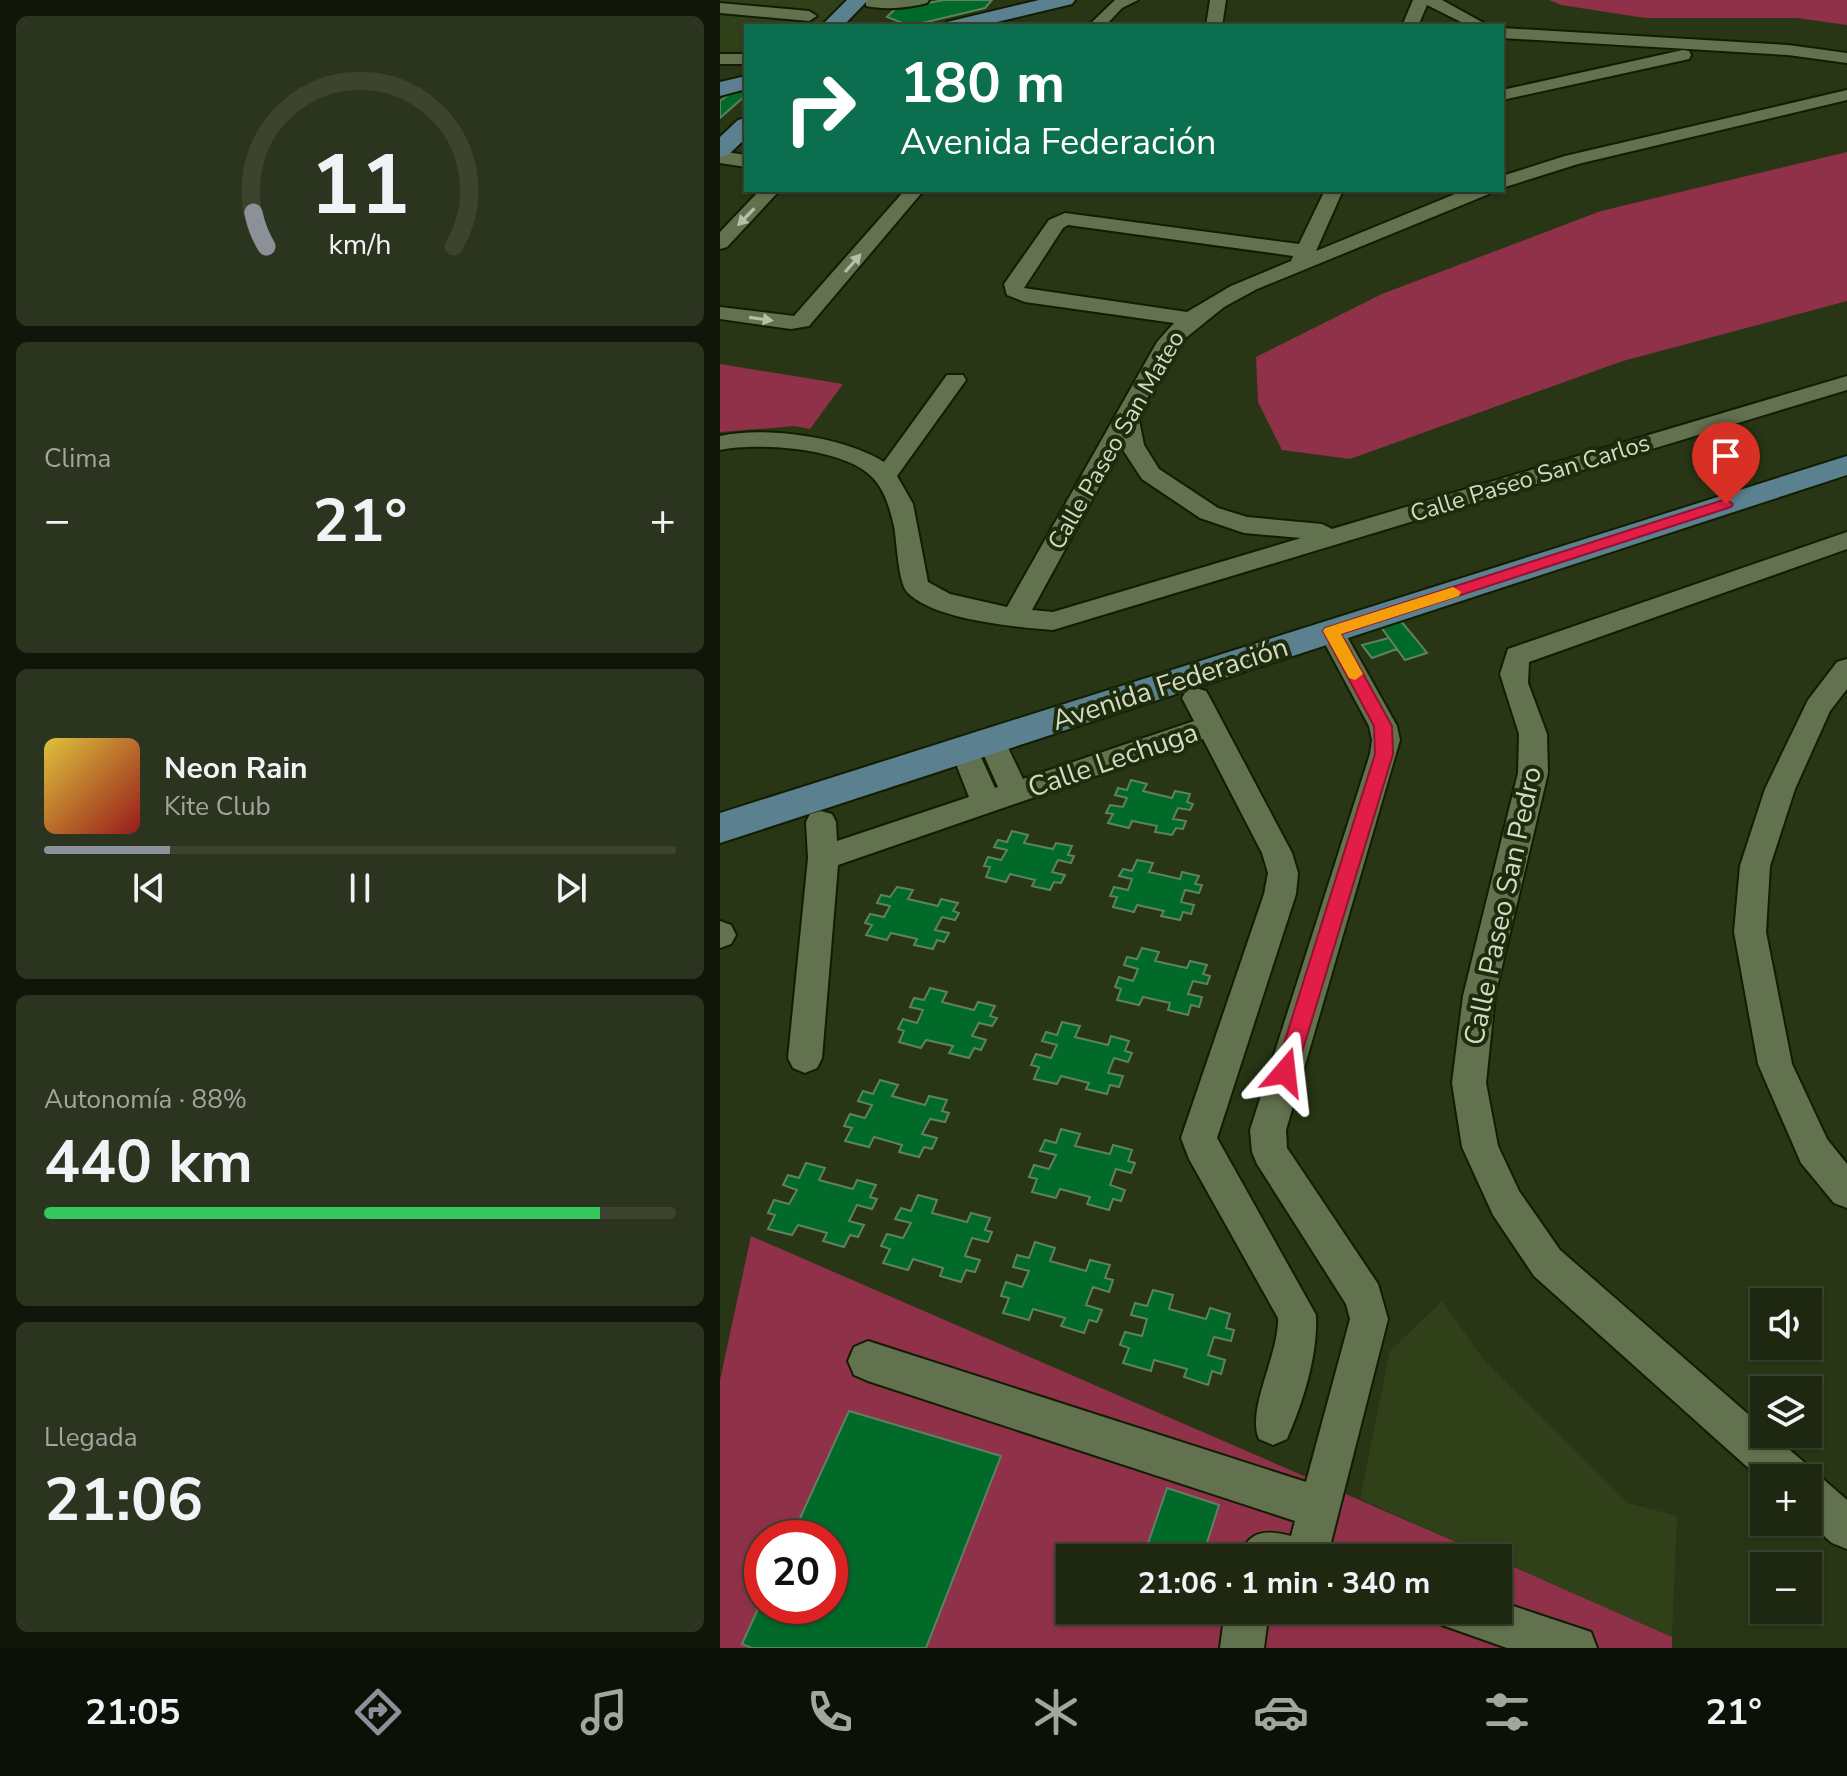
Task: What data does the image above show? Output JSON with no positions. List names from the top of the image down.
{
  "streets": {
    "main road": ["Avenida Federación"],
    "street": [
      "Calle Paseo San Mateo",
      "Calle Paseo San Carlos",
      "Calle Lechuga",
      "Calle Paseo San Pedro"
    ]
  },
  "crossings": [
    ["Calle Paseo San Mateo", "Calle Paseo San Carlos"],
    ["Avenida Federación", "Calle Lechuga"]
  ],
  "page": {
    "turn": ["180 m", "Avenida Federación"],
    "tile": [
      "Clima",
      ["Autonomía · 88%", "440 km"],
      ["Llegada", "21:06"]
    ],
    "heat": ["−", "21°", "+"],
    "song": ["Neon Rain", "Kite Club"],
    "map_buttons": ["+", "−"],
    "limit": "20",
    "trip": "21:06 · 1 min · 340 m",
    "tabs": ["21:05", "21°"],
    "gauge": ["11", "km/h"]
  }
}
